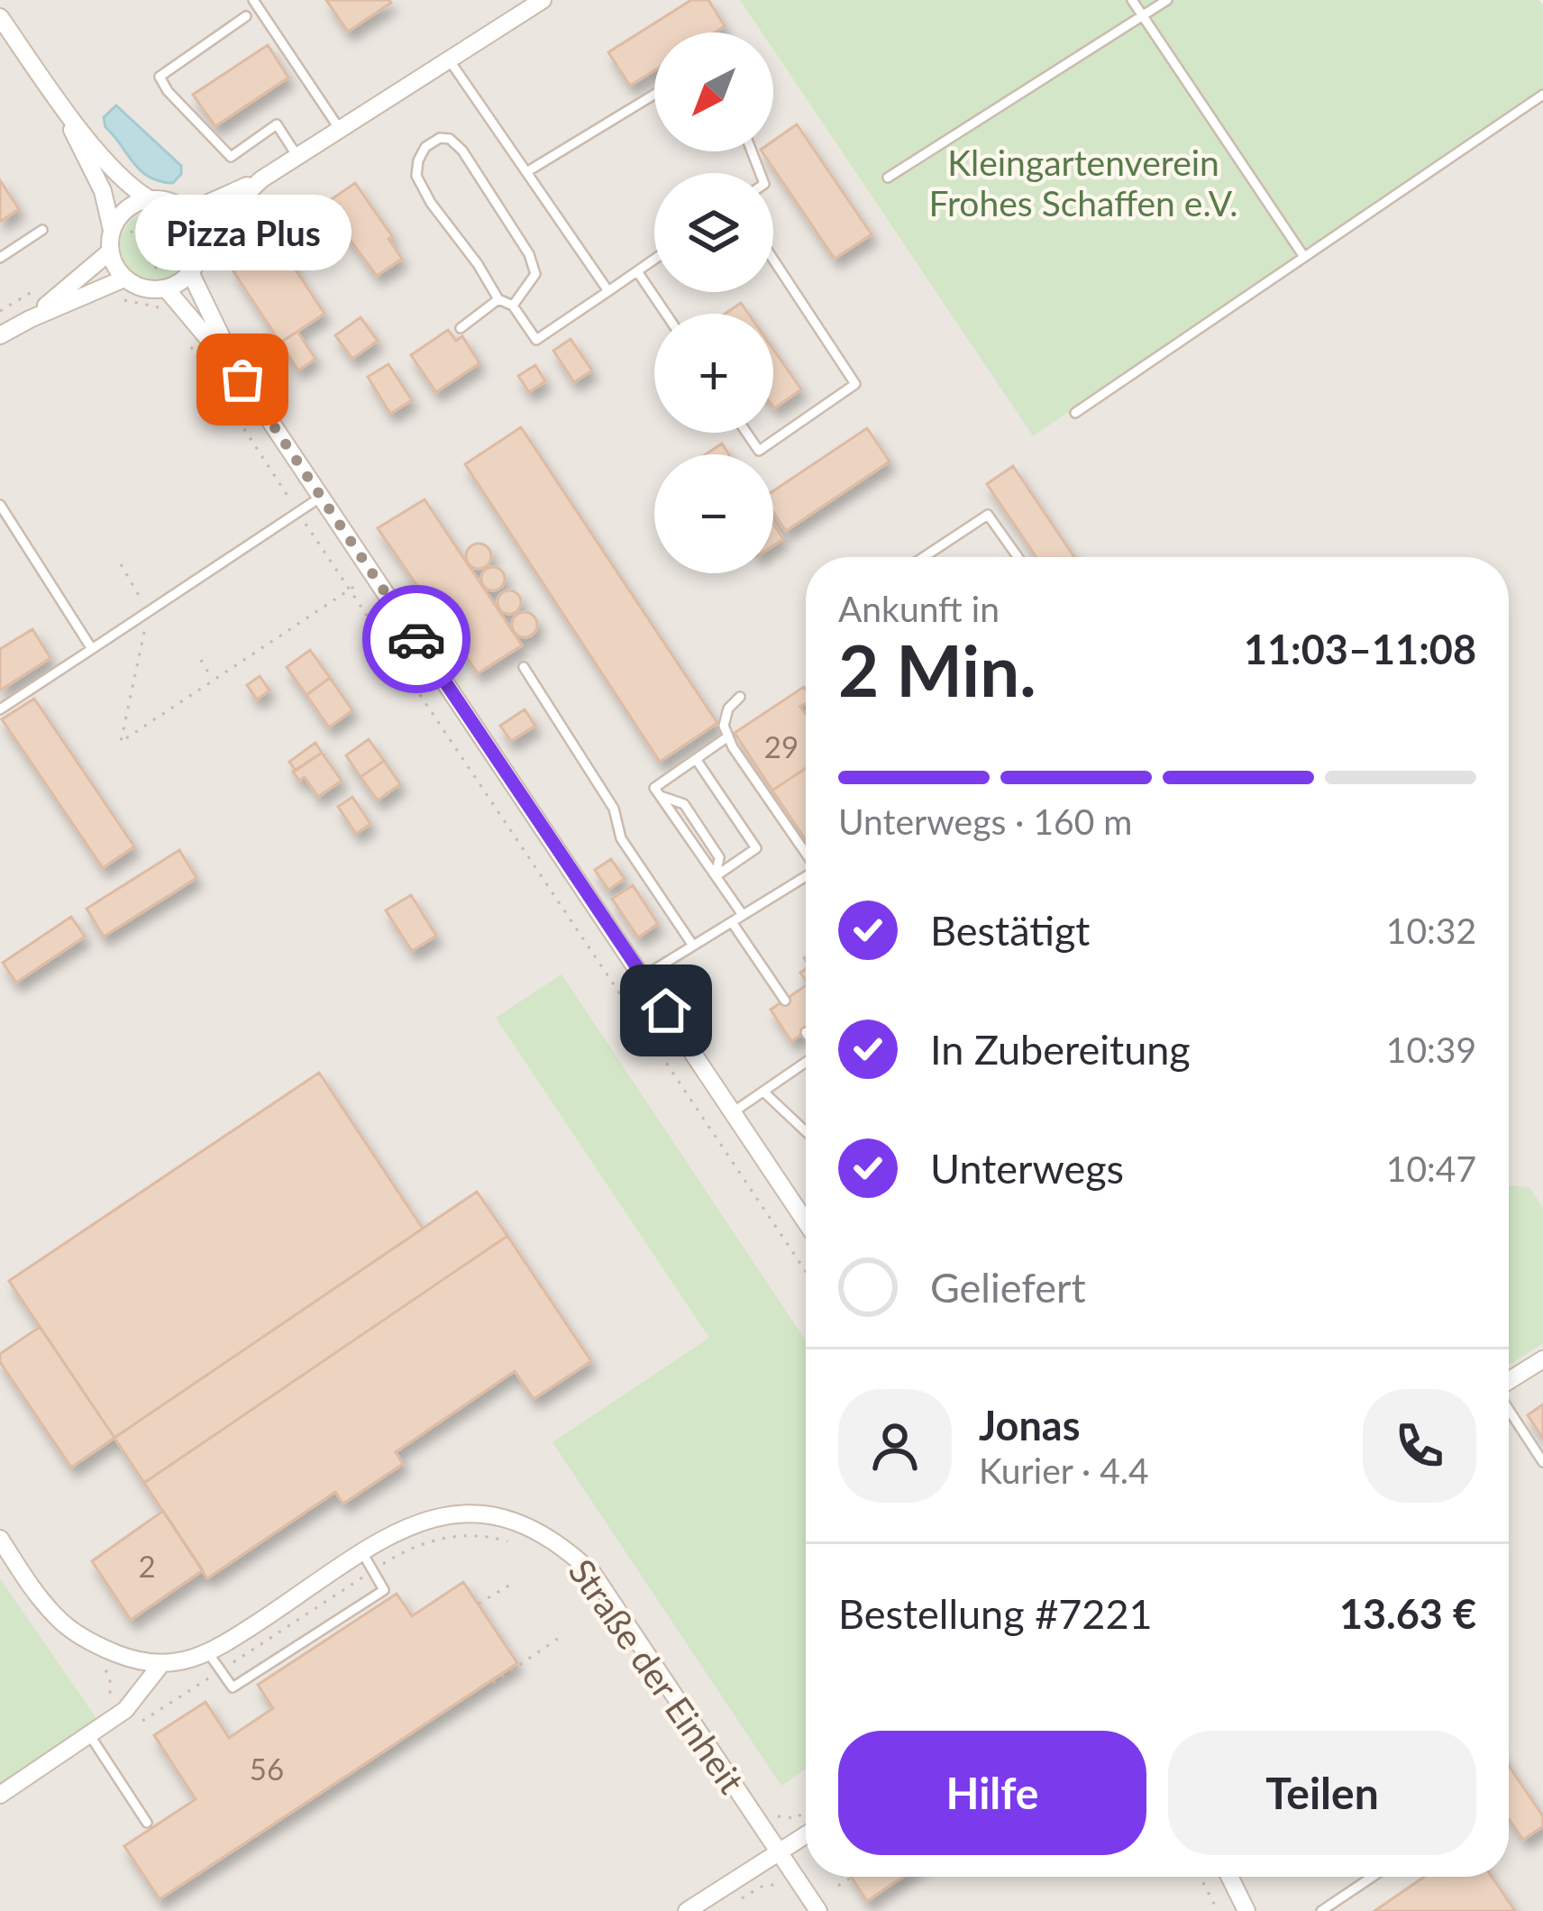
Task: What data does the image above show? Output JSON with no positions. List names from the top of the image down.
{
  "streets": {
    "street": ["Straße der Einheit"]
  },
  "parks": ["Kleingartenverein Frohes Schaffen e.V."],
  "places": ["Pizza Plus"],
  "house_numbers": ["29", "2", "56"],
  "north": "bottom left",
  "page": {
    "map_buttons": ["+", "−"],
    "bubble": "Pizza Plus",
    "heading": ["2 Min.", "Ankunft in", "11:03–11:08"],
    "panel": [
      "Jonas",
      "Kurier · 4.4",
      "Bestellung #7221",
      "13.63 €"
    ],
    "bar": "Unterwegs · 160 m",
    "list": [
      ["Bestätigt", "10:32"],
      ["In Zubereitung", "10:39"],
      ["Unterwegs", "10:47"],
      "Geliefert"
    ],
    "buttons": ["Hilfe", "Teilen"]
  }
}
